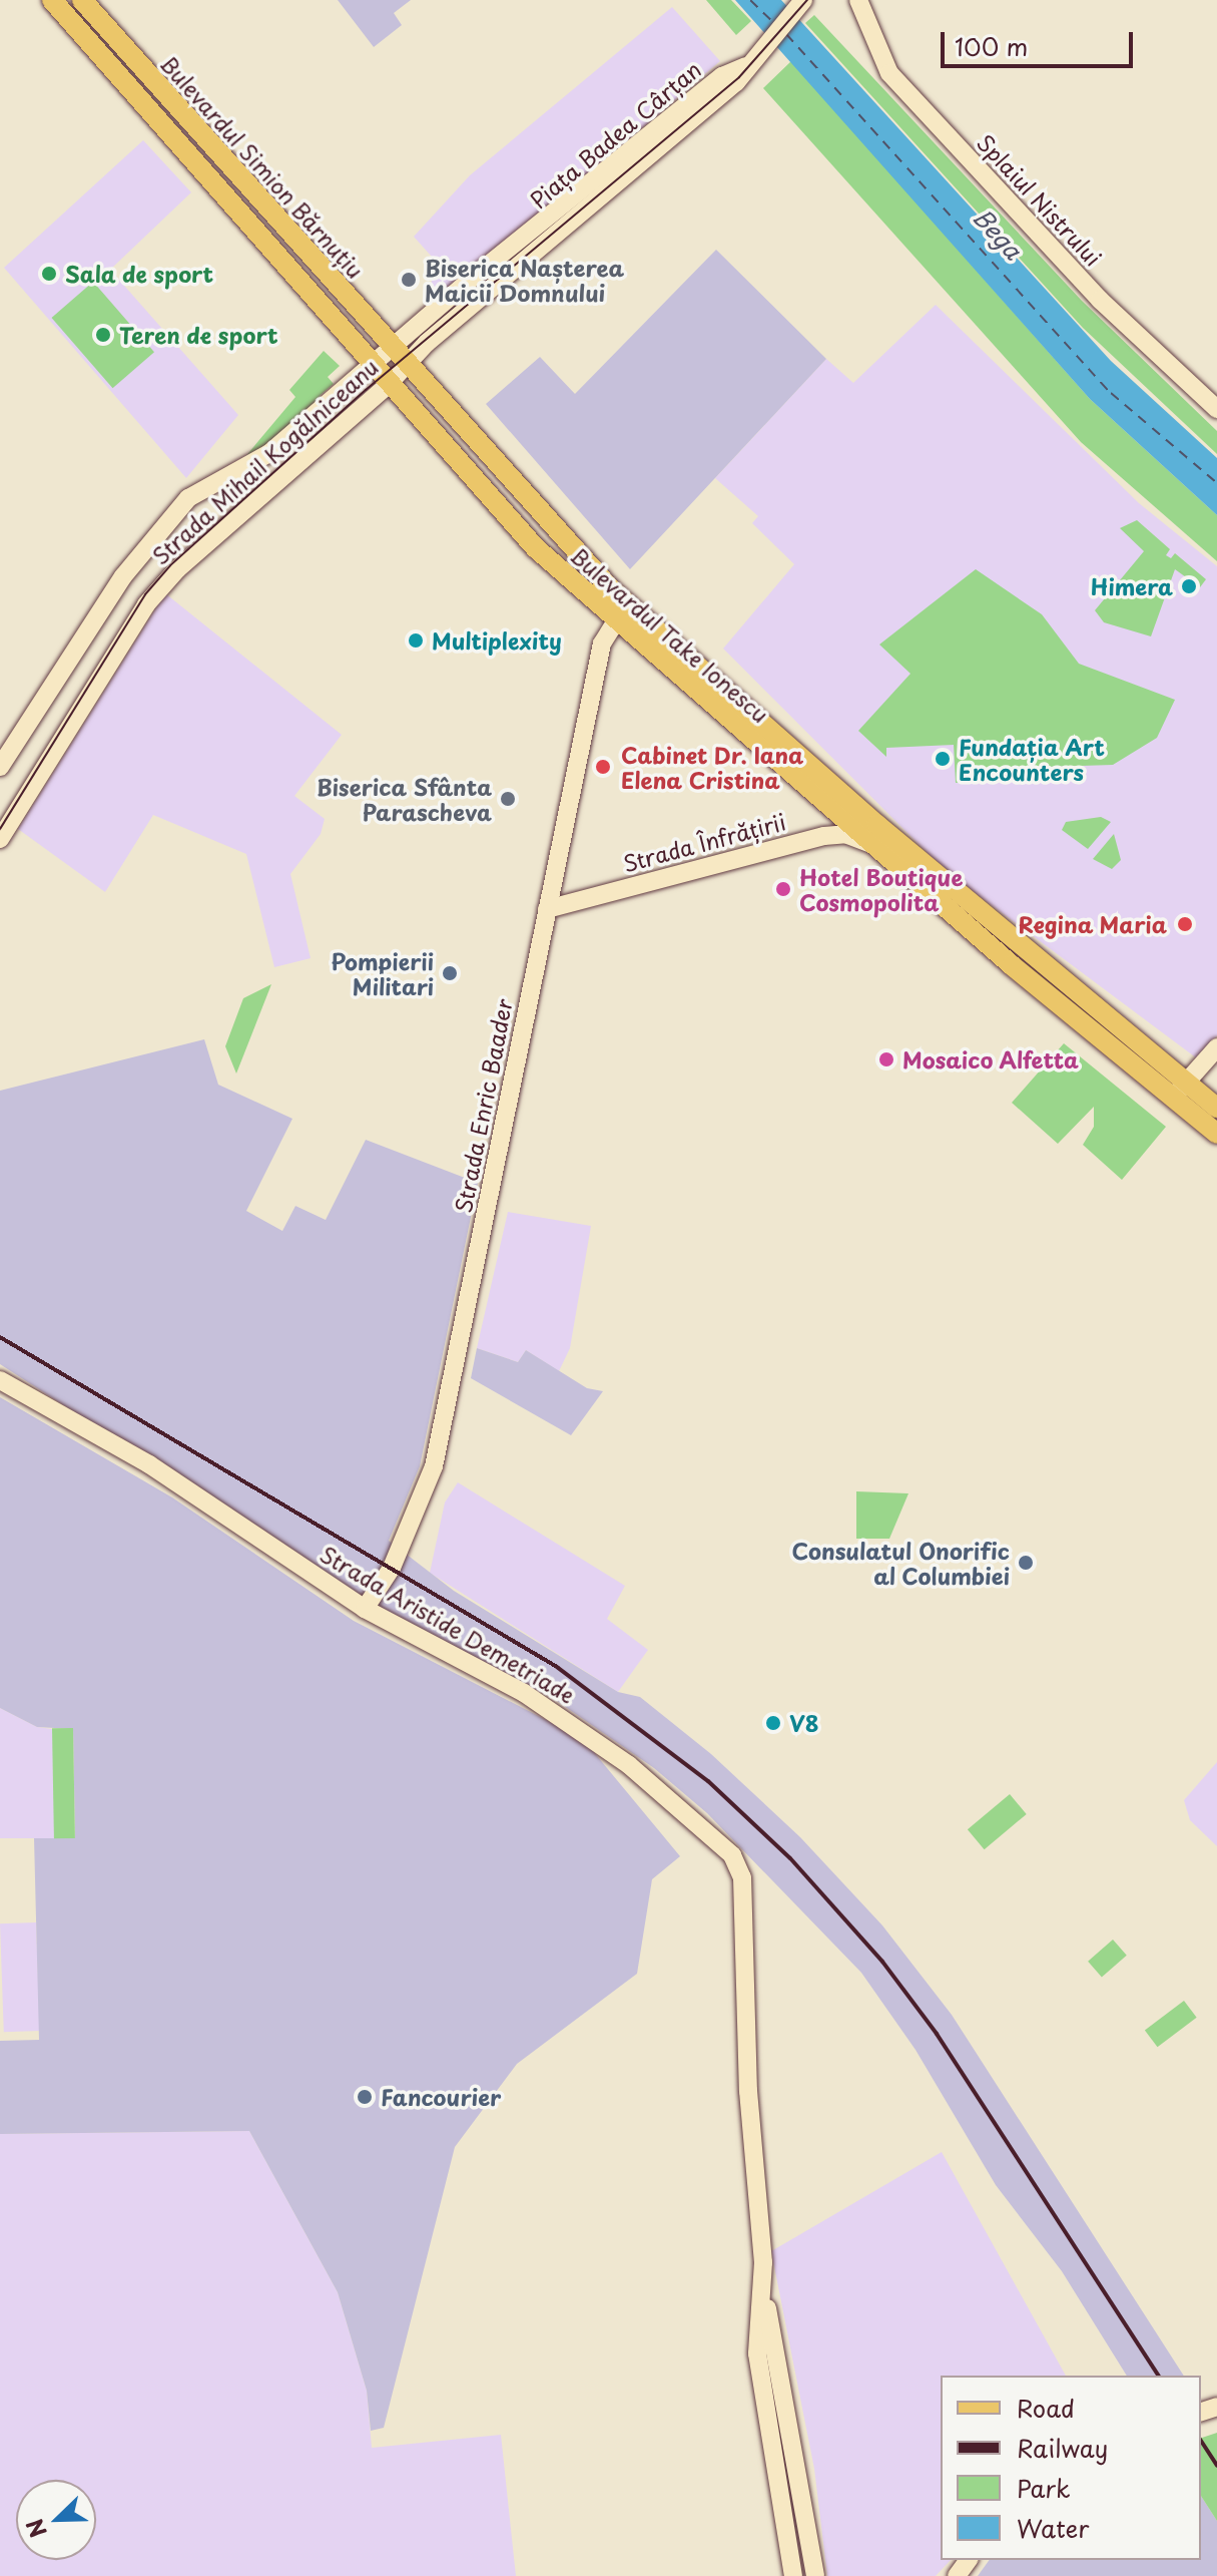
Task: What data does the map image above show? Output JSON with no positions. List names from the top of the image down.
{
  "streets": {
    "main road": ["Bulevardul Simion Bărnuțiu", "Bulevardul Take Ionescu"],
    "street": [
      "Piața Badea Cârțan",
      "Splaiul Nistrului",
      "Strada Mihail Kogălniceanu",
      "Strada Înfrățirii",
      "Strada Enric Baader",
      "Strada Aristide Demetriade"
    ]
  },
  "crossings": [
    ["Piața Badea Cârțan", "Bulevardul Simion Bărnuțiu"],
    ["Piața Badea Cârțan", "Strada Mihail Kogălniceanu"],
    ["Piața Badea Cârțan", "Bulevardul Take Ionescu"],
    ["Bulevardul Simion Bărnuțiu", "Strada Mihail Kogălniceanu"],
    ["Bulevardul Simion Bărnuțiu", "Bulevardul Take Ionescu"],
    ["Strada Mihail Kogălniceanu", "Bulevardul Take Ionescu"],
    ["Bulevardul Take Ionescu", "Strada Înfrățirii"],
    ["Bulevardul Take Ionescu", "Strada Enric Baader"],
    ["Strada Înfrățirii", "Strada Enric Baader"],
    ["Strada Enric Baader", "Strada Aristide Demetriade"]
  ],
  "water": ["Bega"],
  "places": [
    "Sala de sport",
    "Biserica Nașterea Maicii Domnului",
    "Teren de sport",
    "Himera",
    "Multiplexity",
    "Fundația Art Encounters",
    "Cabinet Dr. Iana Elena Cristina",
    "Biserica Sfânta Parascheva",
    "Hotel Boutique Cosmopolita",
    "Regina Maria",
    "Pompierii Militari",
    "Mosaico Alfetta",
    "Consulatul Onorific al Columbiei",
    "V8",
    "Fancourier"
  ],
  "legend": [
    "Road",
    "Railway",
    "Park",
    "Water"
  ],
  "scale_bar": "100 m",
  "north": "bottom left"
}
